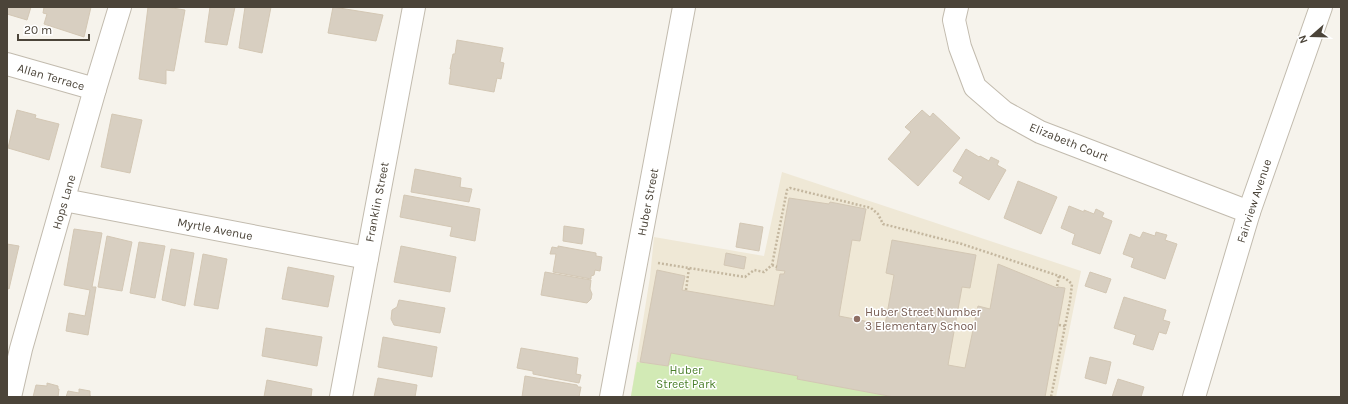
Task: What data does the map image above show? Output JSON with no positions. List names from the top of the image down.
{
  "streets": {
    "street": [
      "Allan Terrace",
      "Elizabeth Court",
      "Fairview Avenue",
      "Hops Lane",
      "Franklin Street",
      "Huber Street",
      "Myrtle Avenue"
    ]
  },
  "crossings": [
    ["Allan Terrace", "Hops Lane"],
    ["Elizabeth Court", "Fairview Avenue"],
    ["Hops Lane", "Myrtle Avenue"],
    ["Franklin Street", "Myrtle Avenue"]
  ],
  "parks": ["Huber Street Park"],
  "places": ["Huber Street Number 3 Elementary School"],
  "scale_bar": "20 m",
  "north": "left"
}
